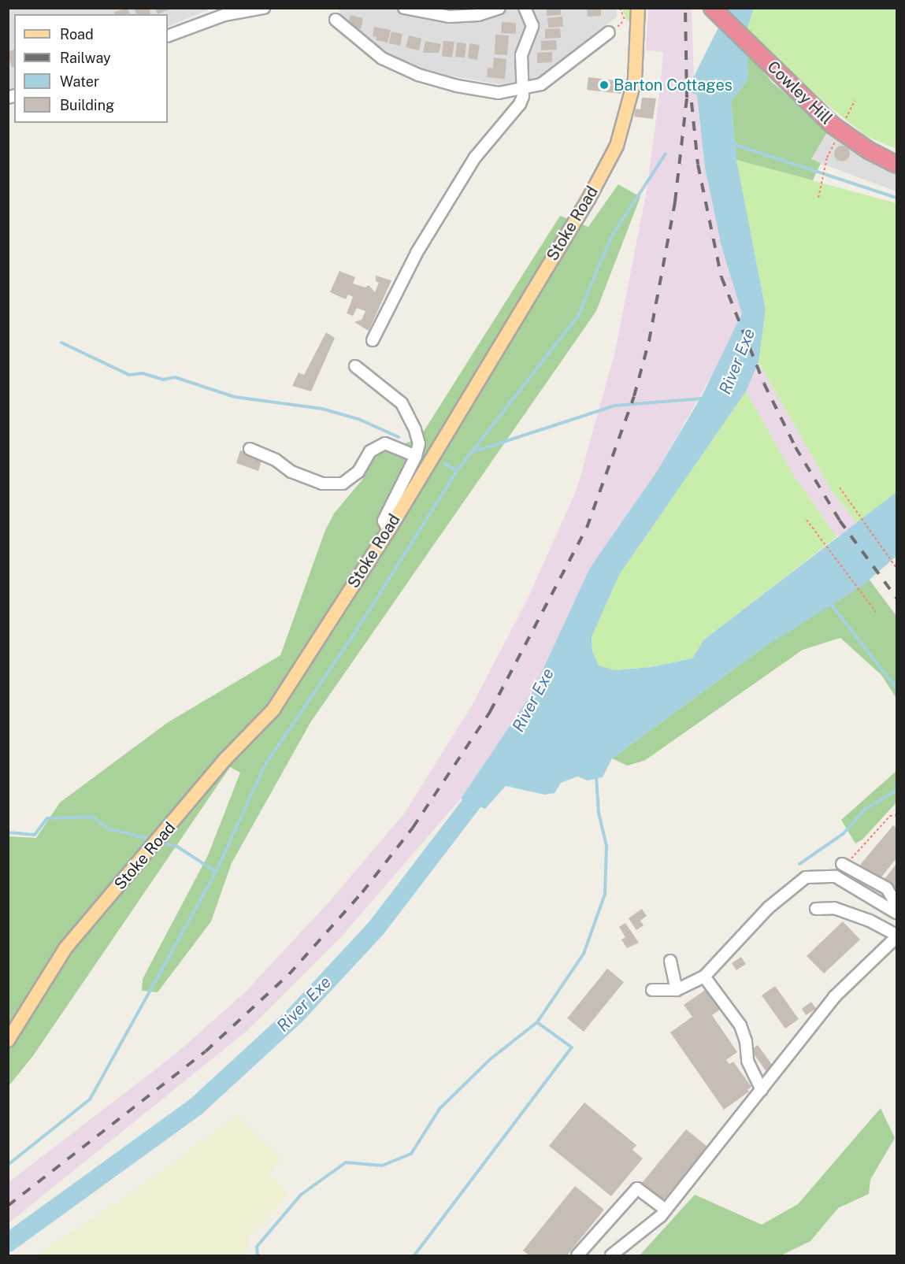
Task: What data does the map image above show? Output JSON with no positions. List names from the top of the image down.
{
  "streets": {
    "highway": ["Cowley Hill"],
    "main road": ["Stoke Road"]
  },
  "water": ["River Exe"],
  "places": ["Barton Cottages"],
  "legend": [
    "Road",
    "Railway",
    "Water",
    "Building"
  ]
}
